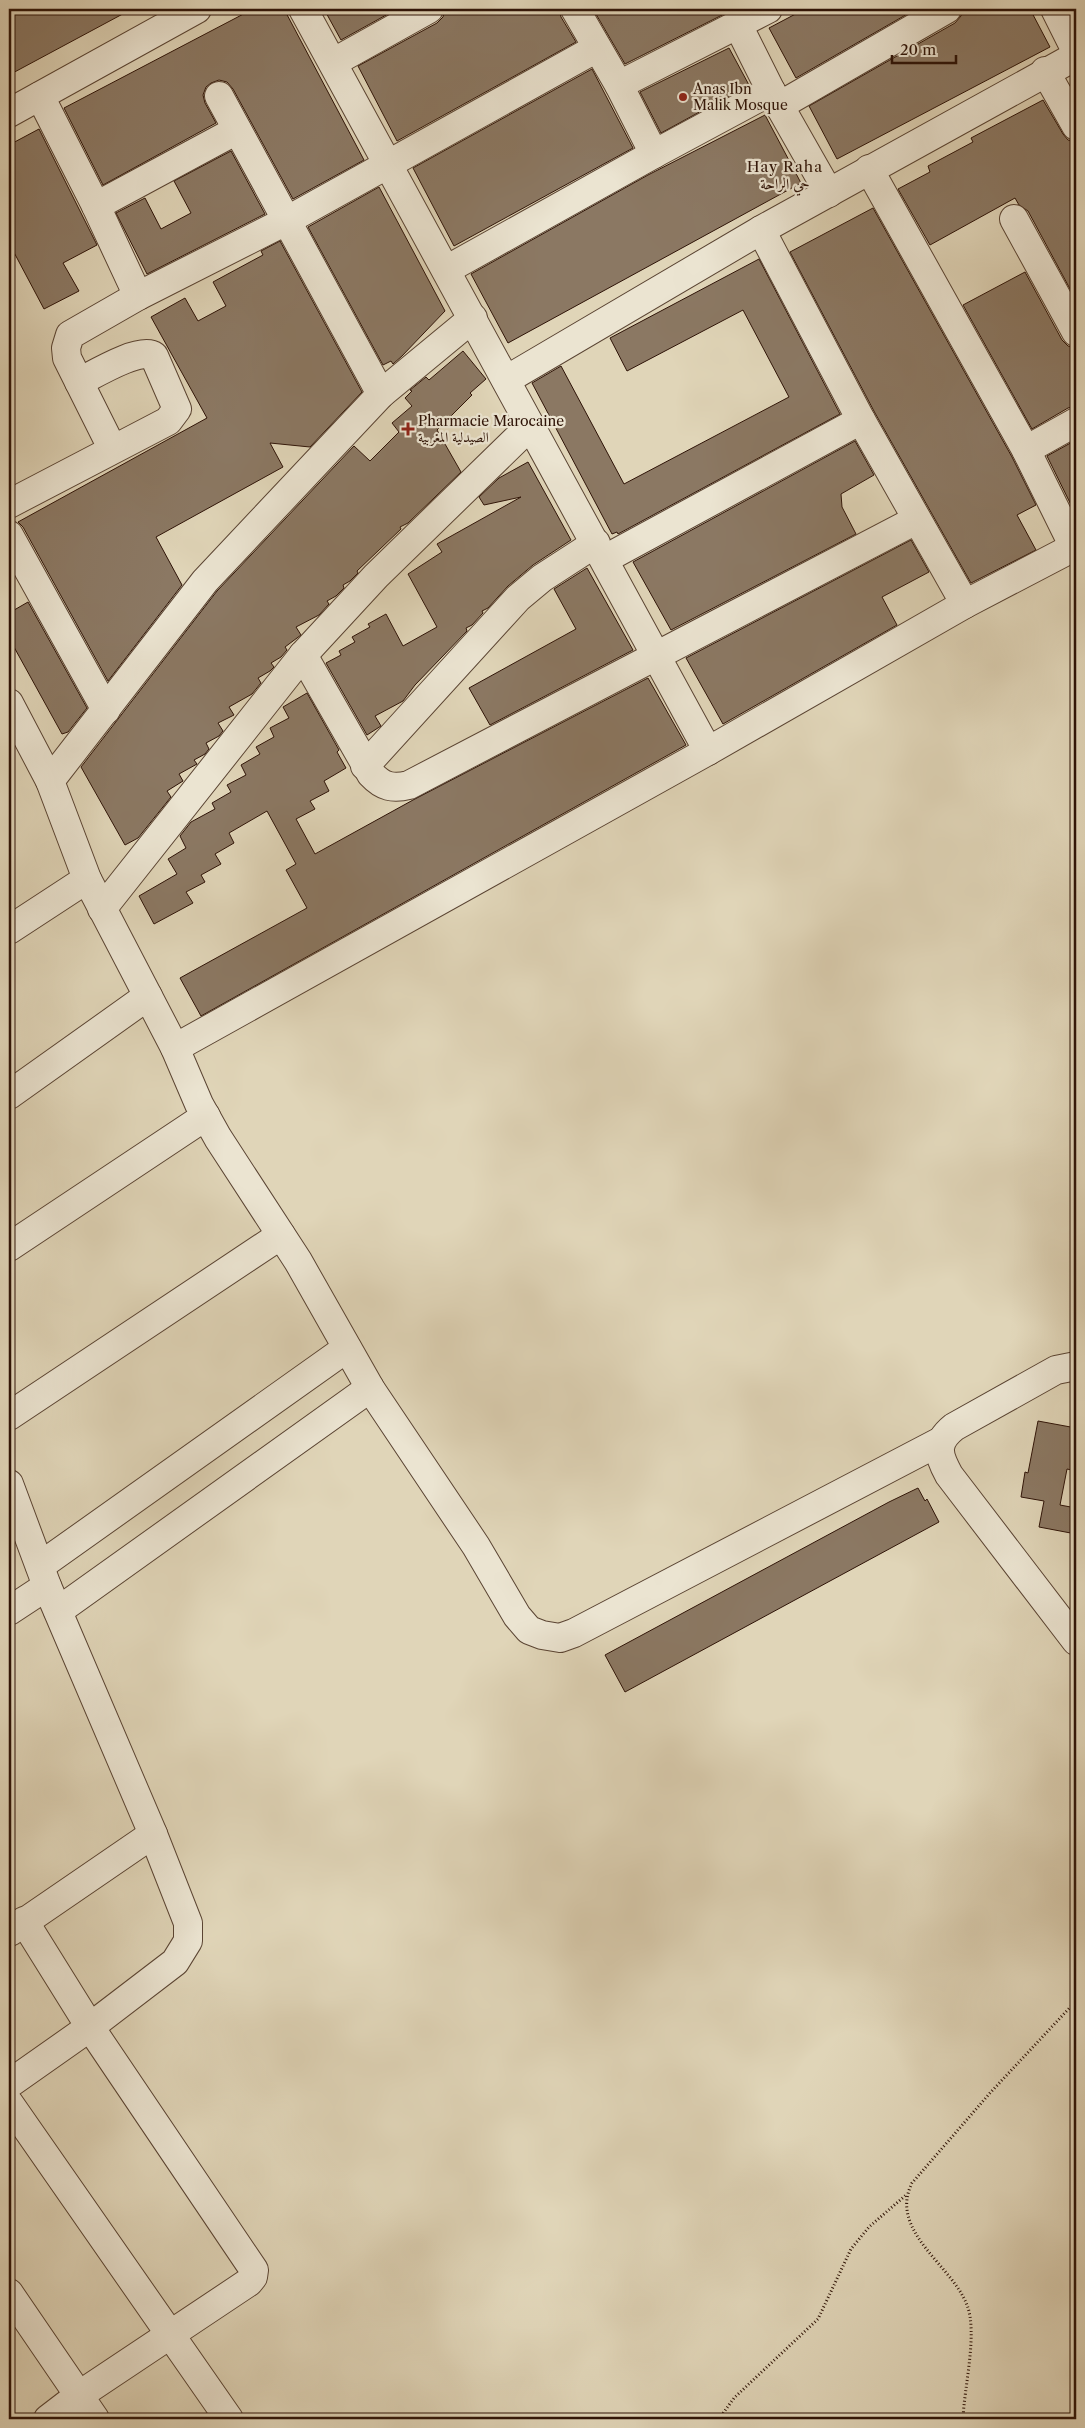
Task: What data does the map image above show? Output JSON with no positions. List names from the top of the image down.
{
  "districts": ["Hay Raha حي الراحة"],
  "places": {
    "other": ["Anas Ibn Malik Mosque"],
    "health": ["Pharmacie Marocaine الصيدلية المغربية"]
  },
  "scale_bar": "20 m"
}
